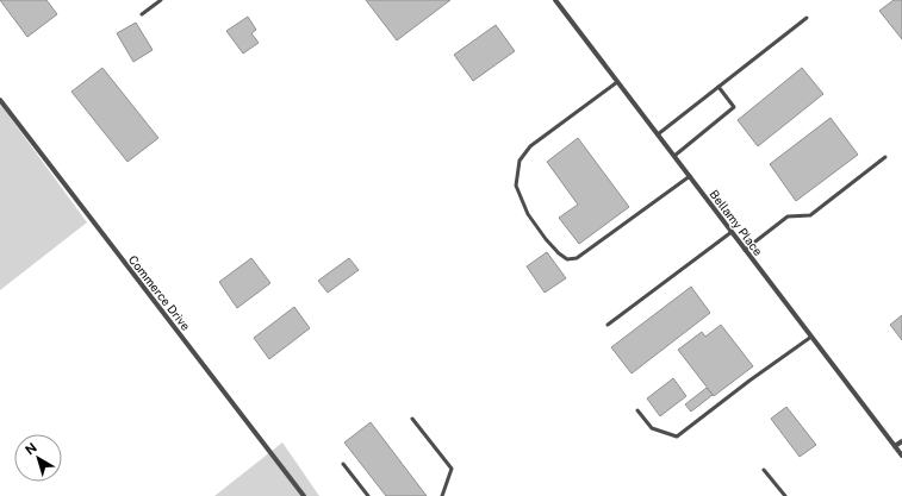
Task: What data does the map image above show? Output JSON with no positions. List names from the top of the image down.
{
  "streets": {
    "street": ["Bellamy Place", "Commerce Drive"]
  },
  "north": "top left"
}
